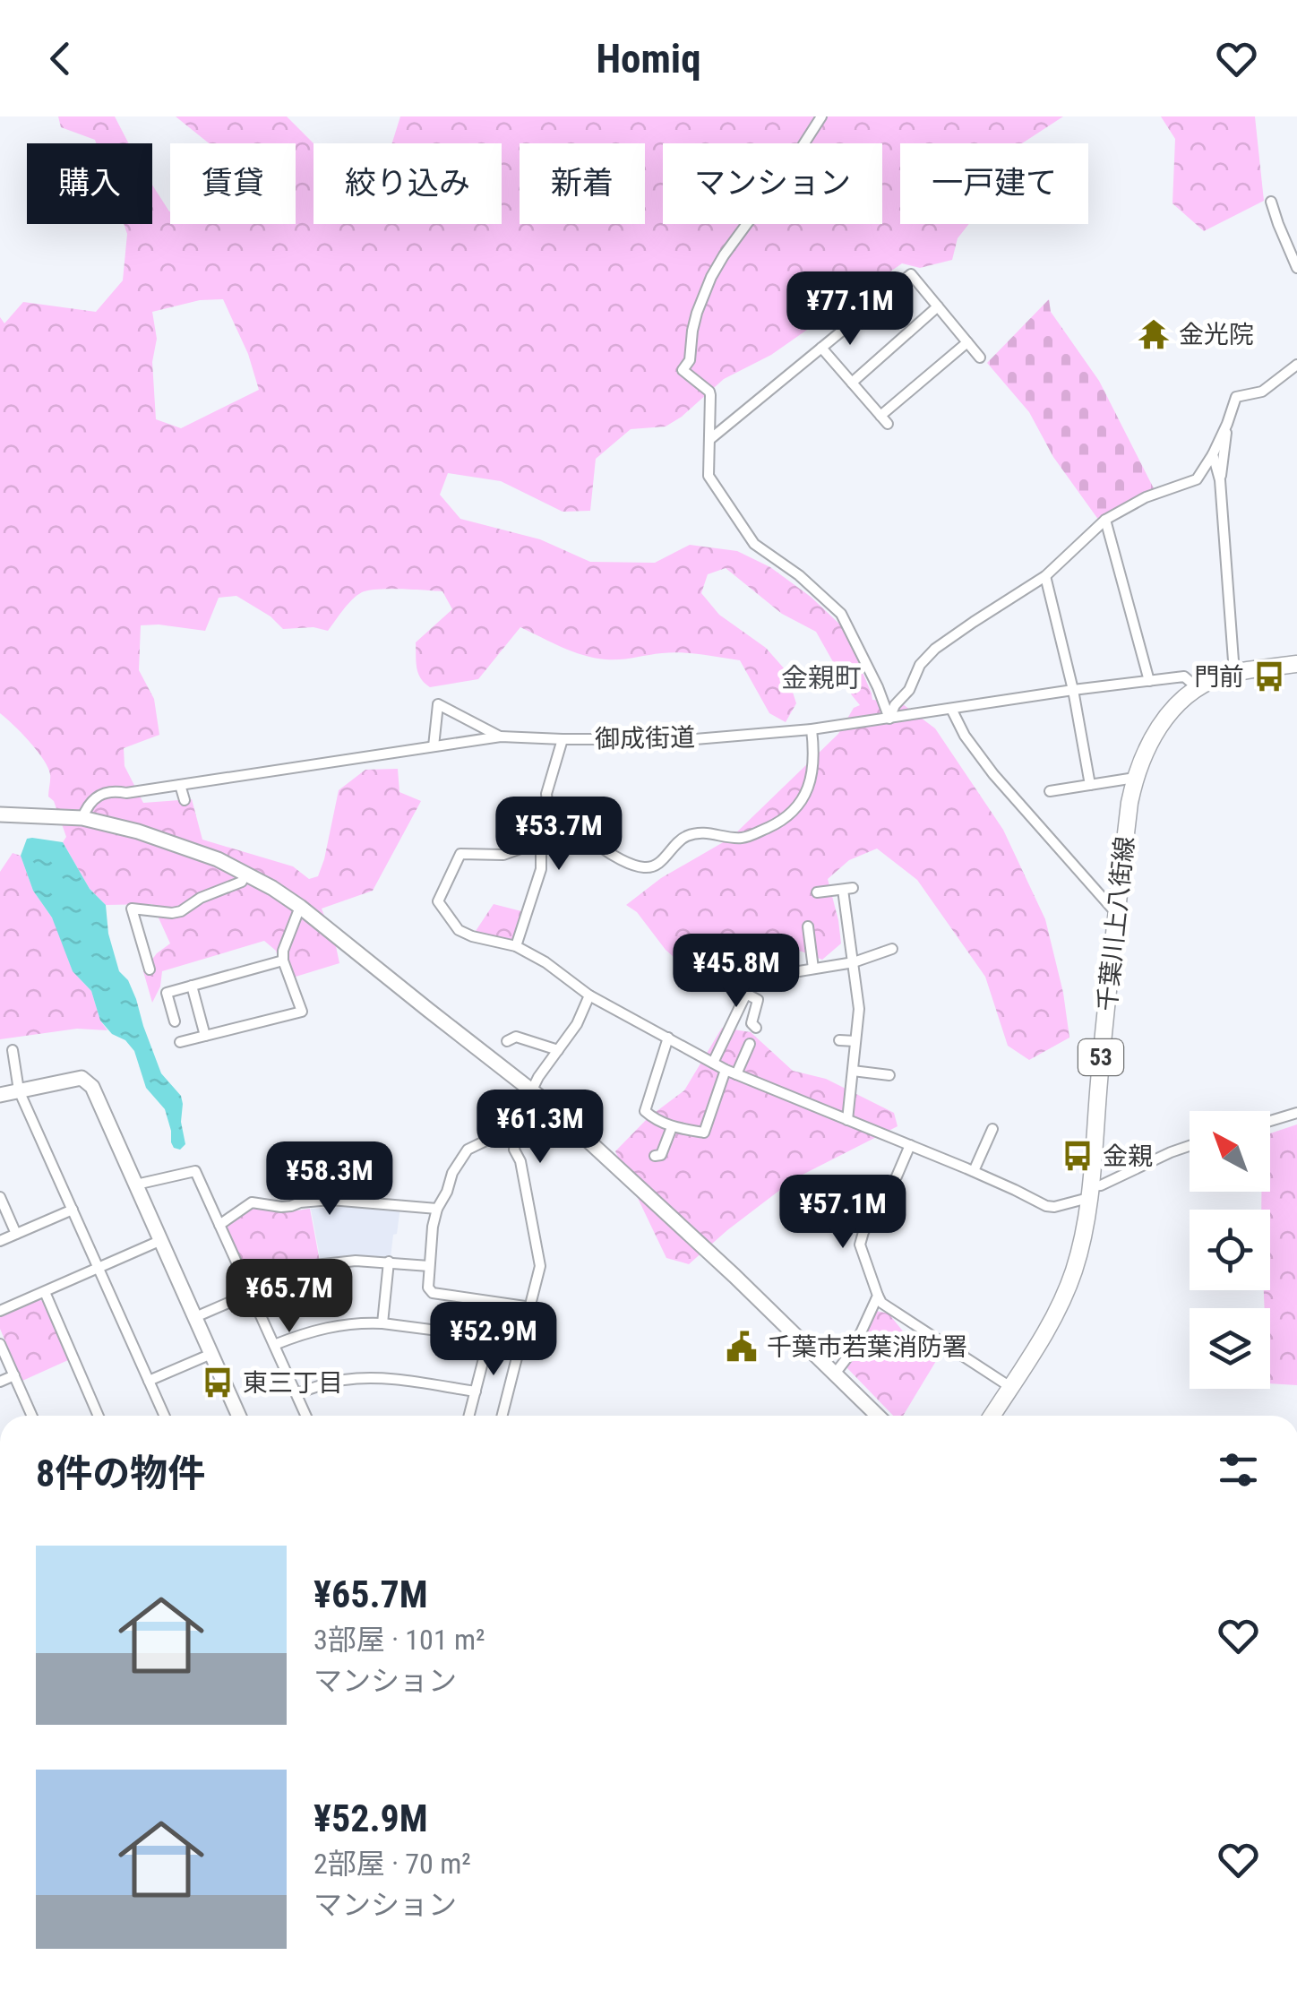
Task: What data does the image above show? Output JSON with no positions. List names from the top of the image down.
{
  "streets": {
    "main road": ["千葉川上八街線", "53"],
    "street": ["御成街道"]
  },
  "crossings": [
    ["御成街道", "千葉川上八街線"],
    ["御成街道", "53"],
    ["千葉川上八街線", "53"]
  ],
  "districts": ["金親町"],
  "places": {
    "temple": ["金光院"],
    "bus stop": ["門前", "金親", "東三丁目"],
    "public building": ["千葉市若葉消防署"]
  },
  "north": "top left",
  "page": {
    "header": "Homiq",
    "chip": [
      "購入",
      "賃貸",
      "絞り込み",
      "新着",
      "マンション",
      "一戸建て"
    ],
    "price": [
      "¥77.1M",
      "¥53.7M",
      "¥45.8M",
      "¥61.3M",
      "¥58.3M",
      "¥57.1M",
      "¥65.7M",
      "¥52.9M"
    ],
    "heading": "8件の物件",
    "list": [
      {
        "name": "¥65.7M",
        "note": "3部屋 · 101 m² · マンション"
      },
      {
        "name": "¥52.9M",
        "note": "2部屋 · 70 m² · マンション"
      }
    ]
  }
}
